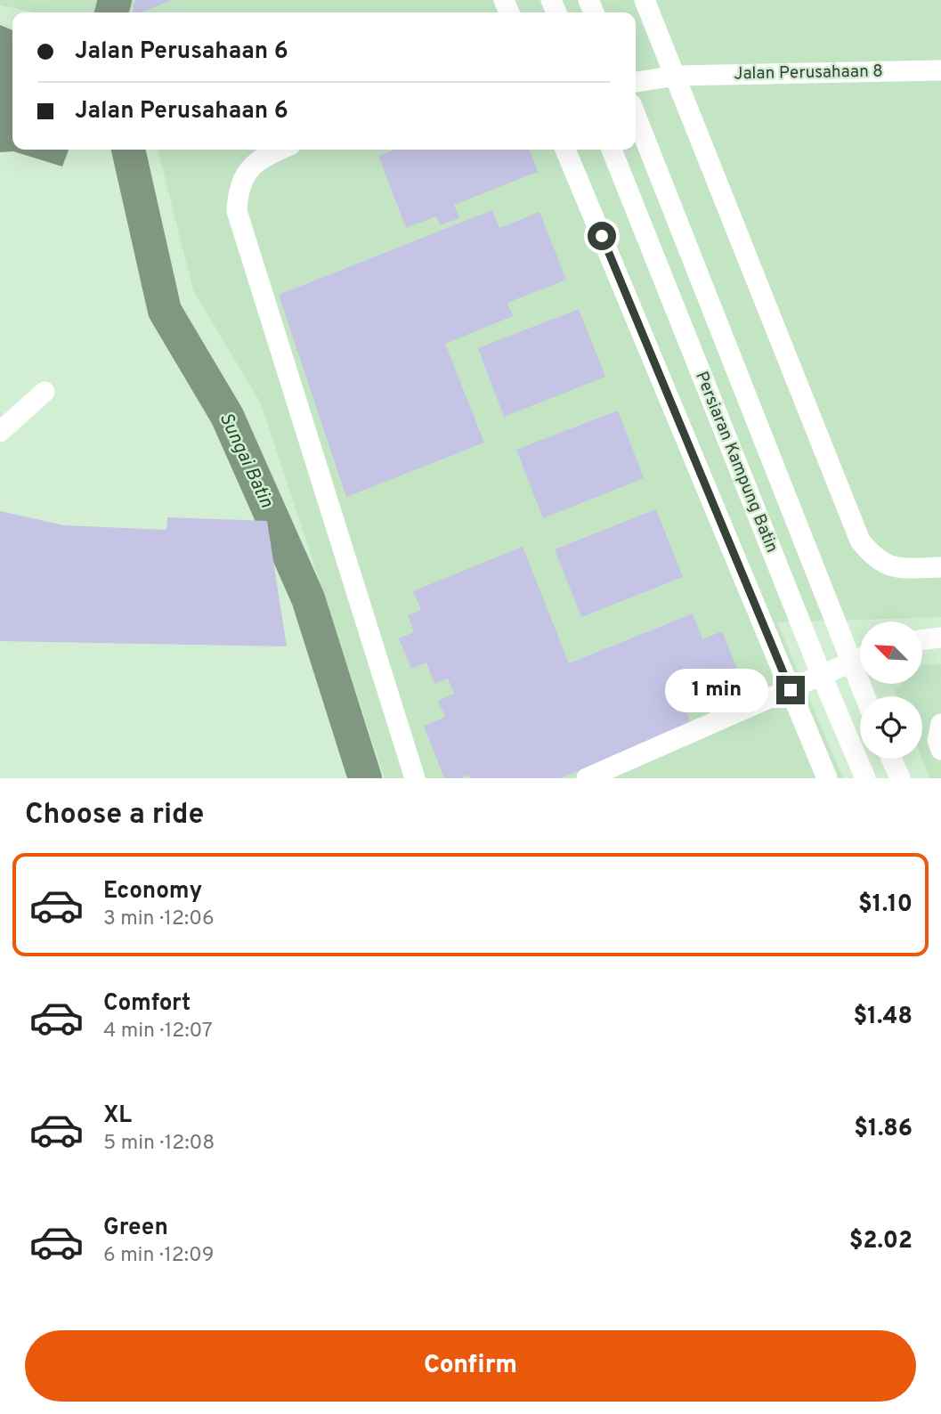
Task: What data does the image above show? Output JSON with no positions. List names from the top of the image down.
{
  "streets": {
    "street": ["Jalan Perusahaan 8", "Persiaran Kampung Batin"]
  },
  "water": ["Sungai Batin"],
  "north": "top left",
  "page": {
    "banner": ["Jalan Perusahaan 6", "Jalan Perusahaan 6"],
    "bubble": "1 min",
    "heading": "Choose a ride",
    "list": [
      {
        "name": "Economy",
        "note": "3 min · 12:06",
        "value": "$1.10"
      },
      {
        "name": "Comfort",
        "note": "4 min · 12:07",
        "value": "$1.48"
      },
      {
        "name": "XL",
        "note": "5 min · 12:08",
        "value": "$1.86"
      },
      {
        "name": "Green",
        "note": "6 min · 12:09",
        "value": "$2.02"
      }
    ],
    "buttons": "Confirm"
  }
}
